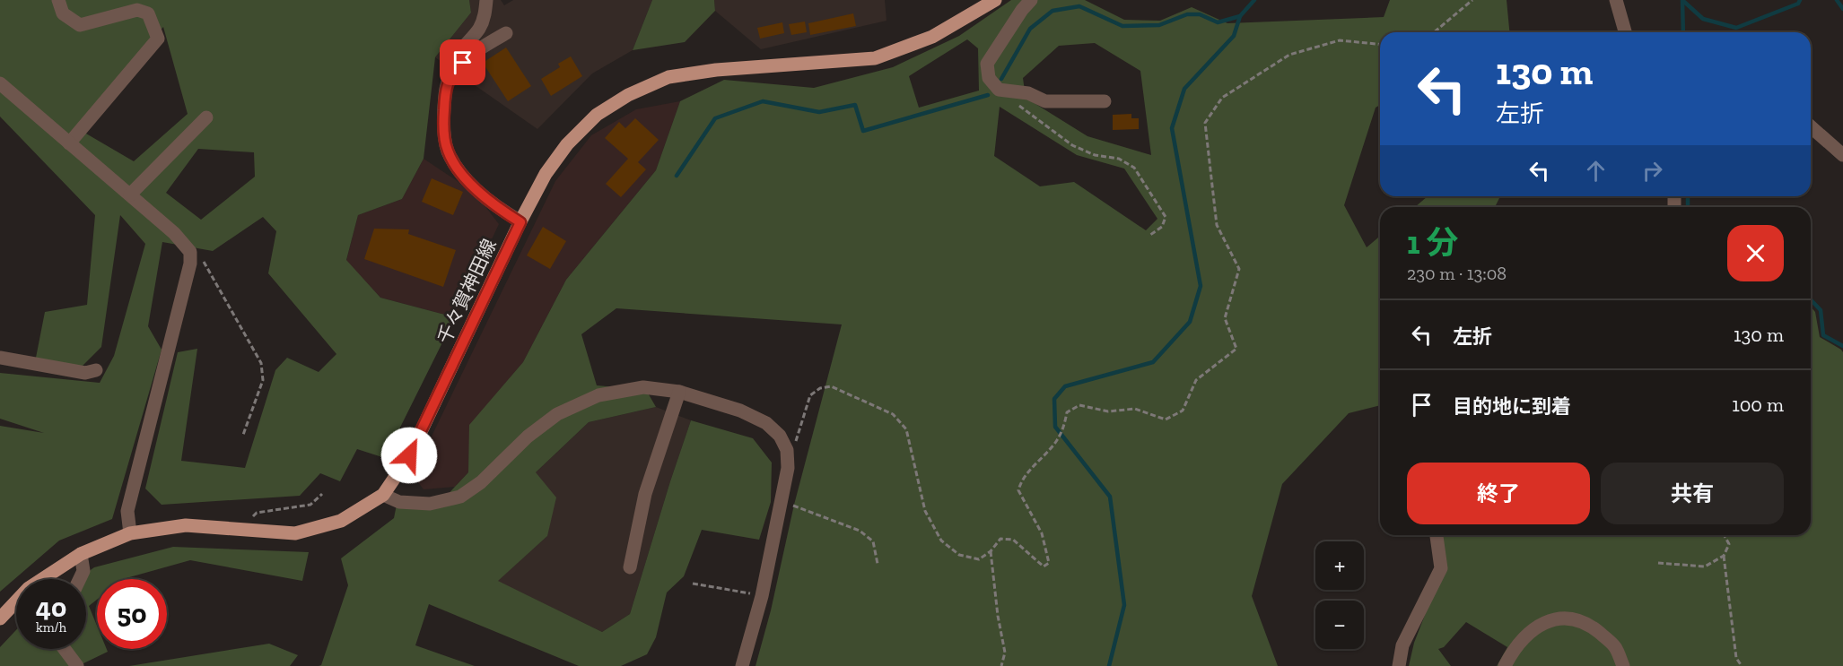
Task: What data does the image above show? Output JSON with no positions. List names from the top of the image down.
{
  "streets": {
    "main road": ["千々賀神田線"]
  },
  "page": {
    "turn": ["130 m", "左折"],
    "heading": ["1 分", "230 m · 13:08"],
    "list": [
      {
        "name": "左折",
        "value": "130 m"
      },
      {
        "name": "目的地に到着",
        "value": "100 m"
      }
    ],
    "buttons": ["終了", "共有"],
    "map_buttons": ["+", "−"],
    "speed": "40 km/h",
    "limit": "50"
  }
}
